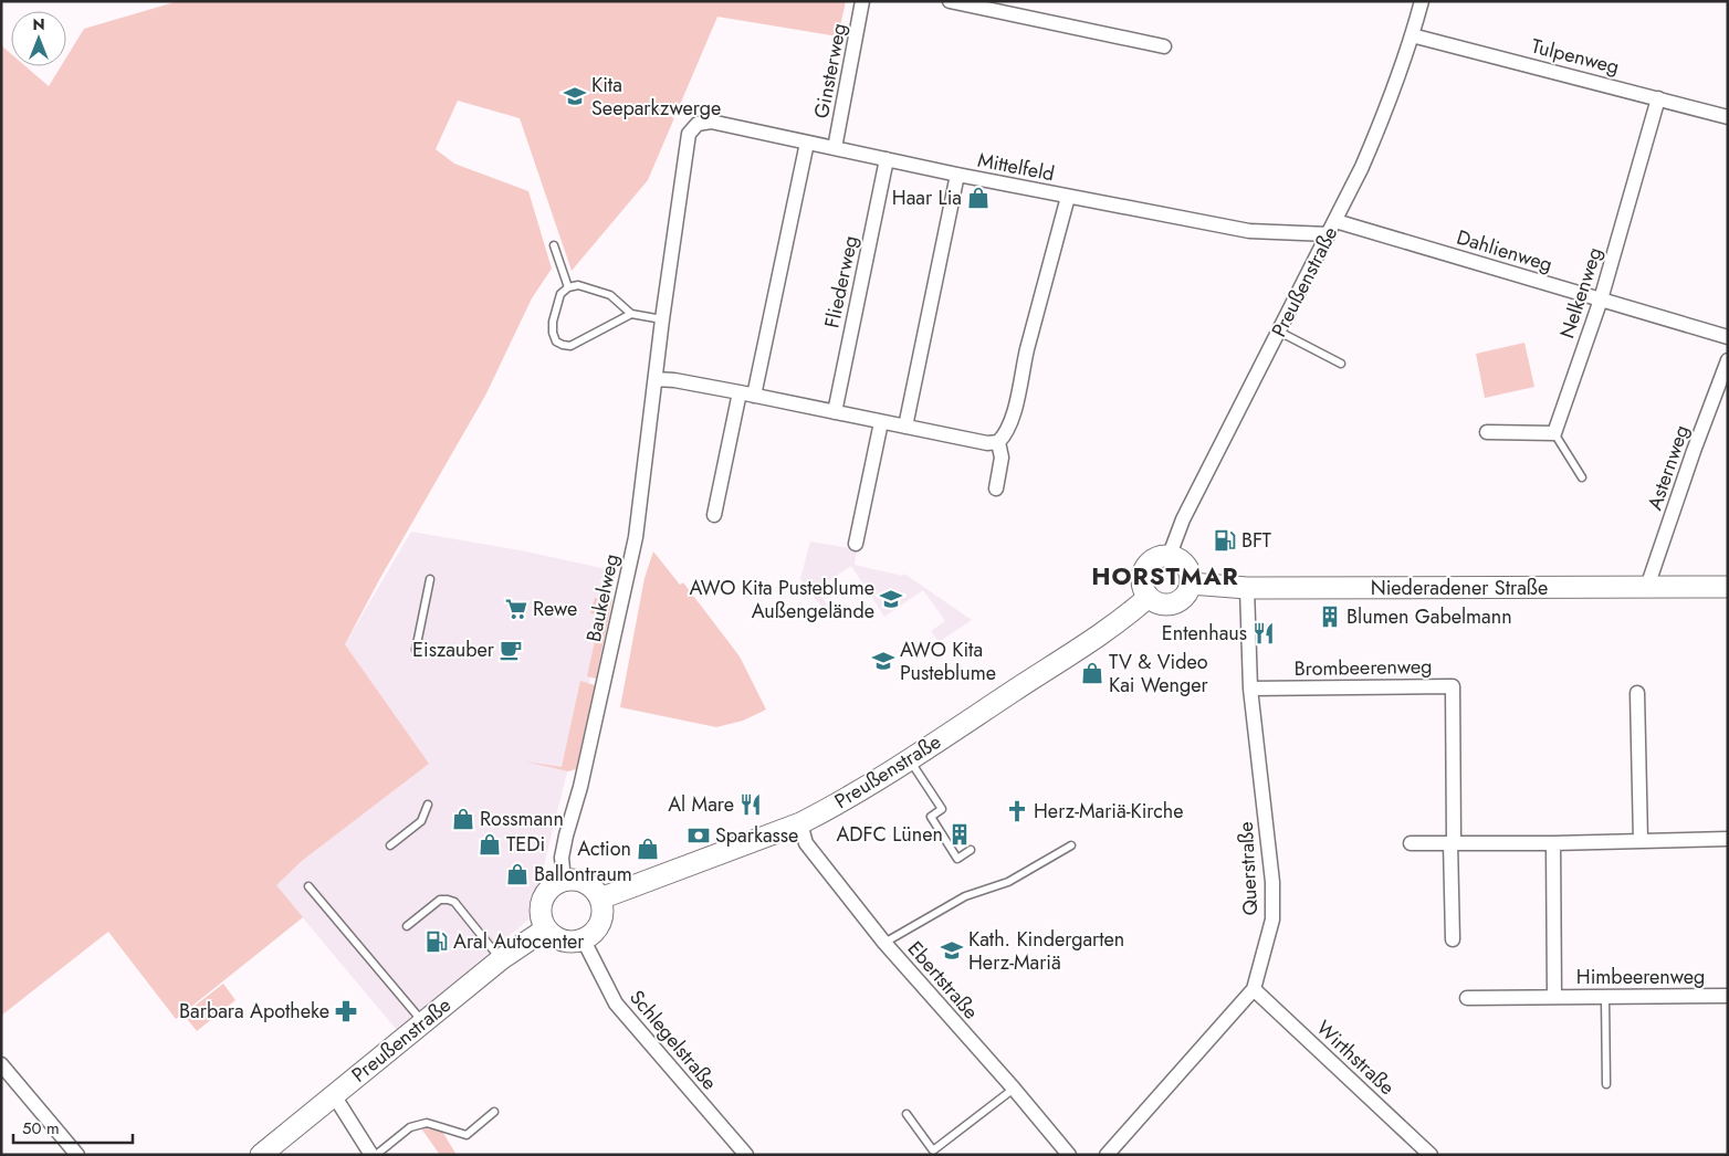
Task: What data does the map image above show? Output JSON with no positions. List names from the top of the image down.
{
  "streets": {
    "street": [
      "Tulpenweg",
      "Ginsterweg",
      "Mittelfeld",
      "Dahlienweg",
      "Fliederweg",
      "Preußenstraße",
      "Nelkenweg",
      "Asternweg",
      "Niederadener Straße",
      "Baukelweg",
      "Brombeerenweg",
      "Querstraße",
      "Himbeerenweg",
      "Ebertstraße",
      "Schlegelstraße",
      "Wirthstraße"
    ]
  },
  "crossings": [
    ["Tulpenweg", "Preußenstraße"],
    ["Tulpenweg", "Nelkenweg"],
    ["Ginsterweg", "Mittelfeld"],
    ["Mittelfeld", "Fliederweg"],
    ["Mittelfeld", "Preußenstraße"],
    ["Mittelfeld", "Baukelweg"],
    ["Dahlienweg", "Preußenstraße"],
    ["Dahlienweg", "Nelkenweg"],
    ["Preußenstraße", "Niederadener Straße"],
    ["Preußenstraße", "Baukelweg"],
    ["Preußenstraße", "Ebertstraße"],
    ["Preußenstraße", "Schlegelstraße"],
    ["Asternweg", "Niederadener Straße"],
    ["Niederadener Straße", "Querstraße"],
    ["Baukelweg", "Schlegelstraße"],
    ["Brombeerenweg", "Querstraße"],
    ["Querstraße", "Wirthstraße"]
  ],
  "districts": ["HORSTMAR"],
  "places": {
    "school or university": [
      "Kita Seeparkzwerge",
      "AWO Kita Pusteblume Außengelände",
      "AWO Kita Pusteblume",
      "Kath. Kindergarten Herz-Mariä"
    ],
    "shop": [
      "Haar Lia",
      "TV & Video Kai Wenger",
      "Rossmann",
      "TEDi",
      "Action",
      "Ballontraum"
    ],
    "fuel station": ["BFT", "Aral Autocenter"],
    "supermarket": ["Rewe"],
    "building": ["Blumen Gabelmann", "ADFC Lünen"],
    "restaurant": ["Entenhaus", "Al Mare"],
    "cafe": ["Eiszauber"],
    "church": ["Herz-Mariä-Kirche"],
    "bank": ["Sparkasse"],
    "pharmacy": ["Barbara Apotheke"]
  },
  "scale_bar": "50 m",
  "north": "top"
}
